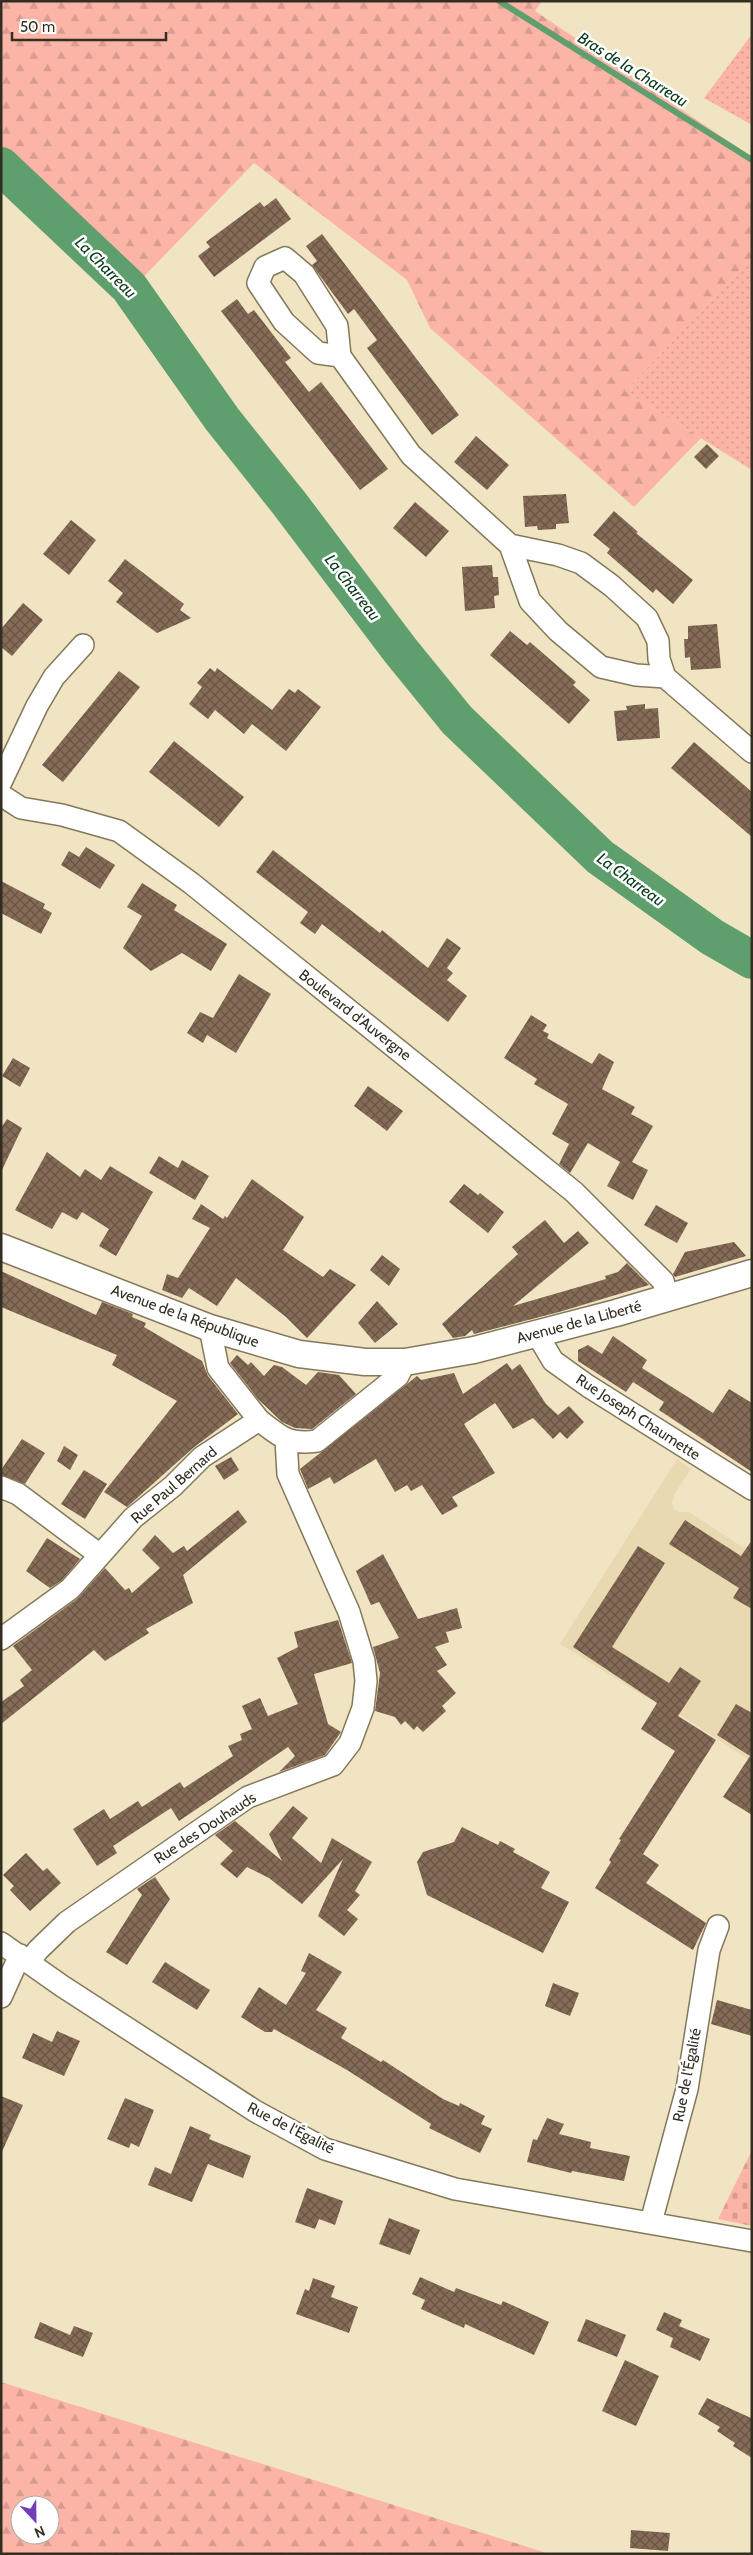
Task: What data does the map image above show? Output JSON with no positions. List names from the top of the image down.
{
  "streets": {
    "main road": ["Avenue de la République", "Avenue de la Liberté"],
    "street": [
      "Boulevard d'Auvergne",
      "Rue Joseph Chaumette",
      "Rue Paul Bernard",
      "Rue des Douhauds",
      "Rue de l'Égalité"
    ]
  },
  "crossings": [
    ["Boulevard d'Auvergne", "Avenue de la Liberté"],
    ["Avenue de la République", "Avenue de la Liberté"],
    ["Avenue de la Liberté", "Rue Joseph Chaumette"],
    ["Rue des Douhauds", "Rue de l'Égalité"]
  ],
  "water": ["Bras de la Charreau", "La Charreau"],
  "scale_bar": "50 m",
  "north": "bottom"
}
